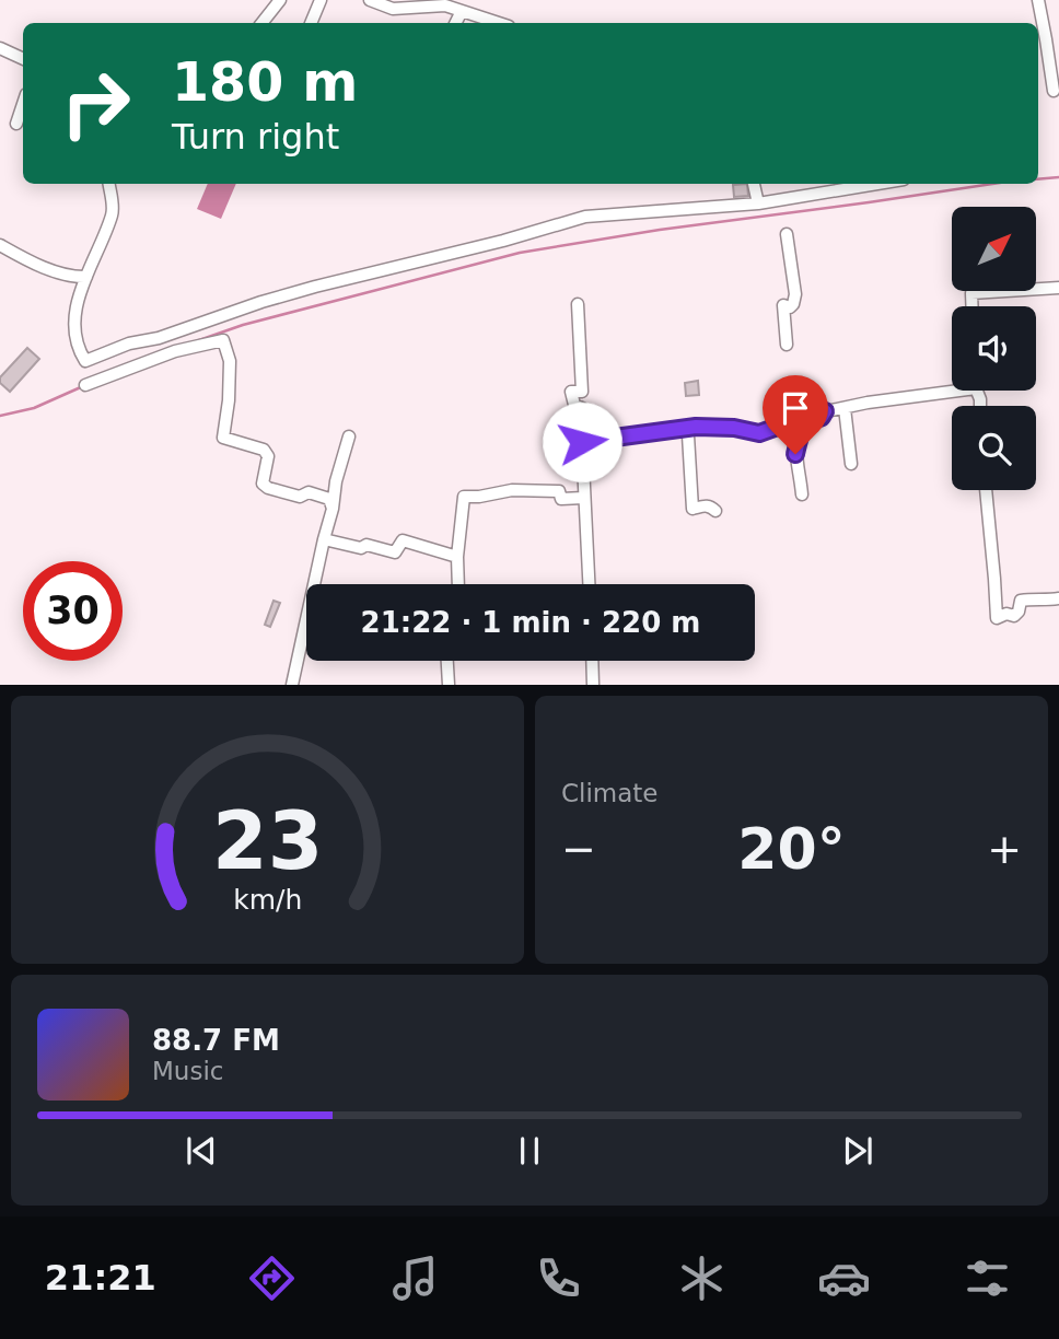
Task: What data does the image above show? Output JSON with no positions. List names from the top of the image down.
{
  "north": "top right",
  "page": {
    "turn": ["180 m", "Turn right"],
    "limit": "30",
    "trip": "21:22 · 1 min · 220 m",
    "tile": "Climate",
    "heat": ["−", "20°", "+"],
    "song": ["88.7 FM", "Music"],
    "tabs": "21:21",
    "gauge": ["23", "km/h"]
  }
}
